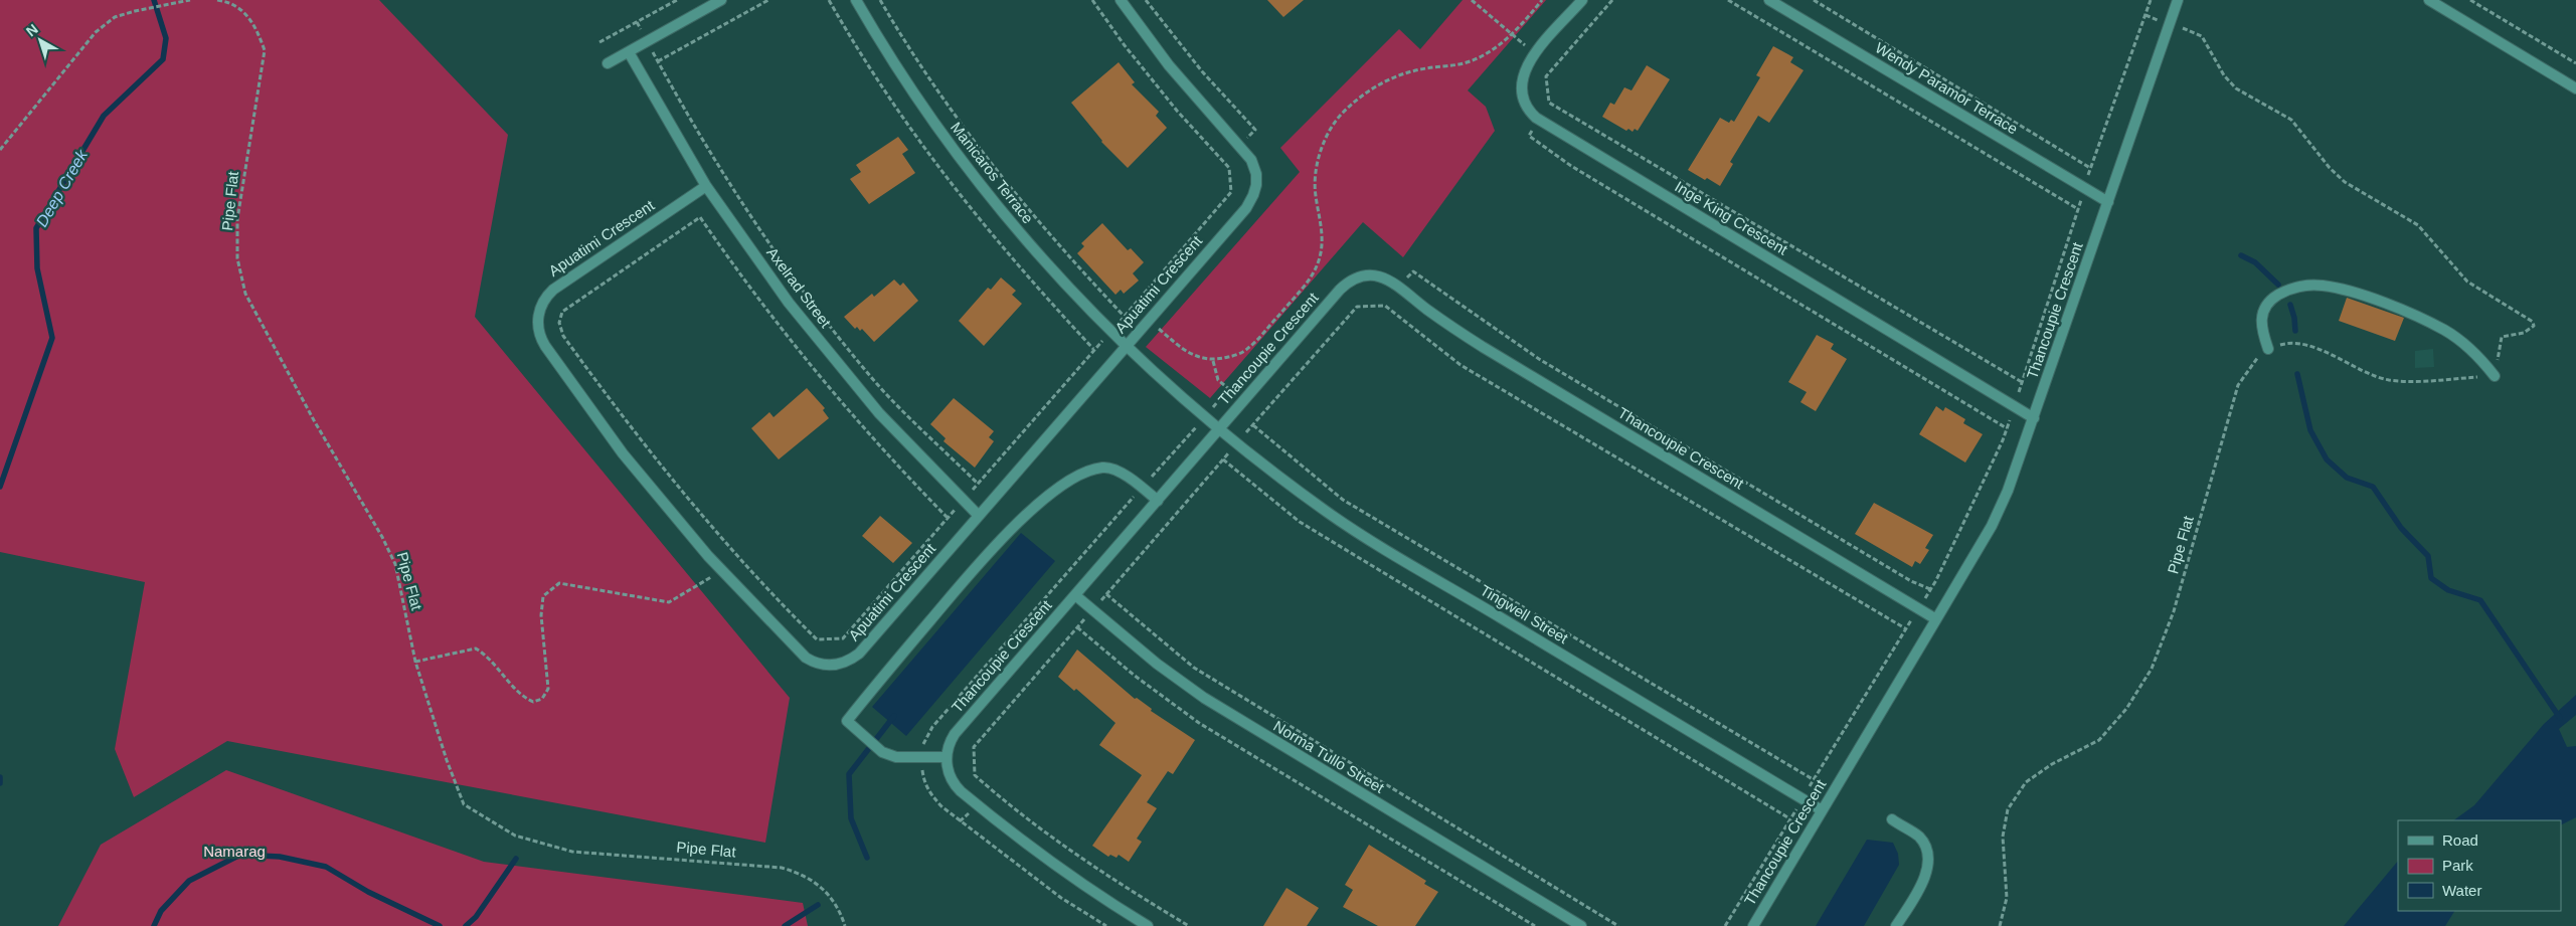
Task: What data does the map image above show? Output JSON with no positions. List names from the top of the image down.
{
  "streets": {
    "street": [
      "Wendy Paramor Terrace",
      "Manicaros Terrace",
      "Inge King Crescent",
      "Apuatimi Crescent",
      "Axelrad Street",
      "Thancoupie Crescent",
      "Tingwell Street",
      "Norma Tullo Street"
    ],
    "path": ["Pipe Flat"]
  },
  "crossings": [
    ["Wendy Paramor Terrace", "Thancoupie Crescent"],
    ["Manicaros Terrace", "Apuatimi Crescent"],
    ["Manicaros Terrace", "Thancoupie Crescent"],
    ["Manicaros Terrace", "Tingwell Street"],
    ["Inge King Crescent", "Thancoupie Crescent"],
    ["Apuatimi Crescent", "Axelrad Street"],
    ["Thancoupie Crescent", "Tingwell Street"],
    ["Thancoupie Crescent", "Norma Tullo Street"]
  ],
  "water": ["Deep Creek"],
  "parks": ["Namarag"],
  "legend": ["Road", "Park", "Water"],
  "north": "top left"
}
